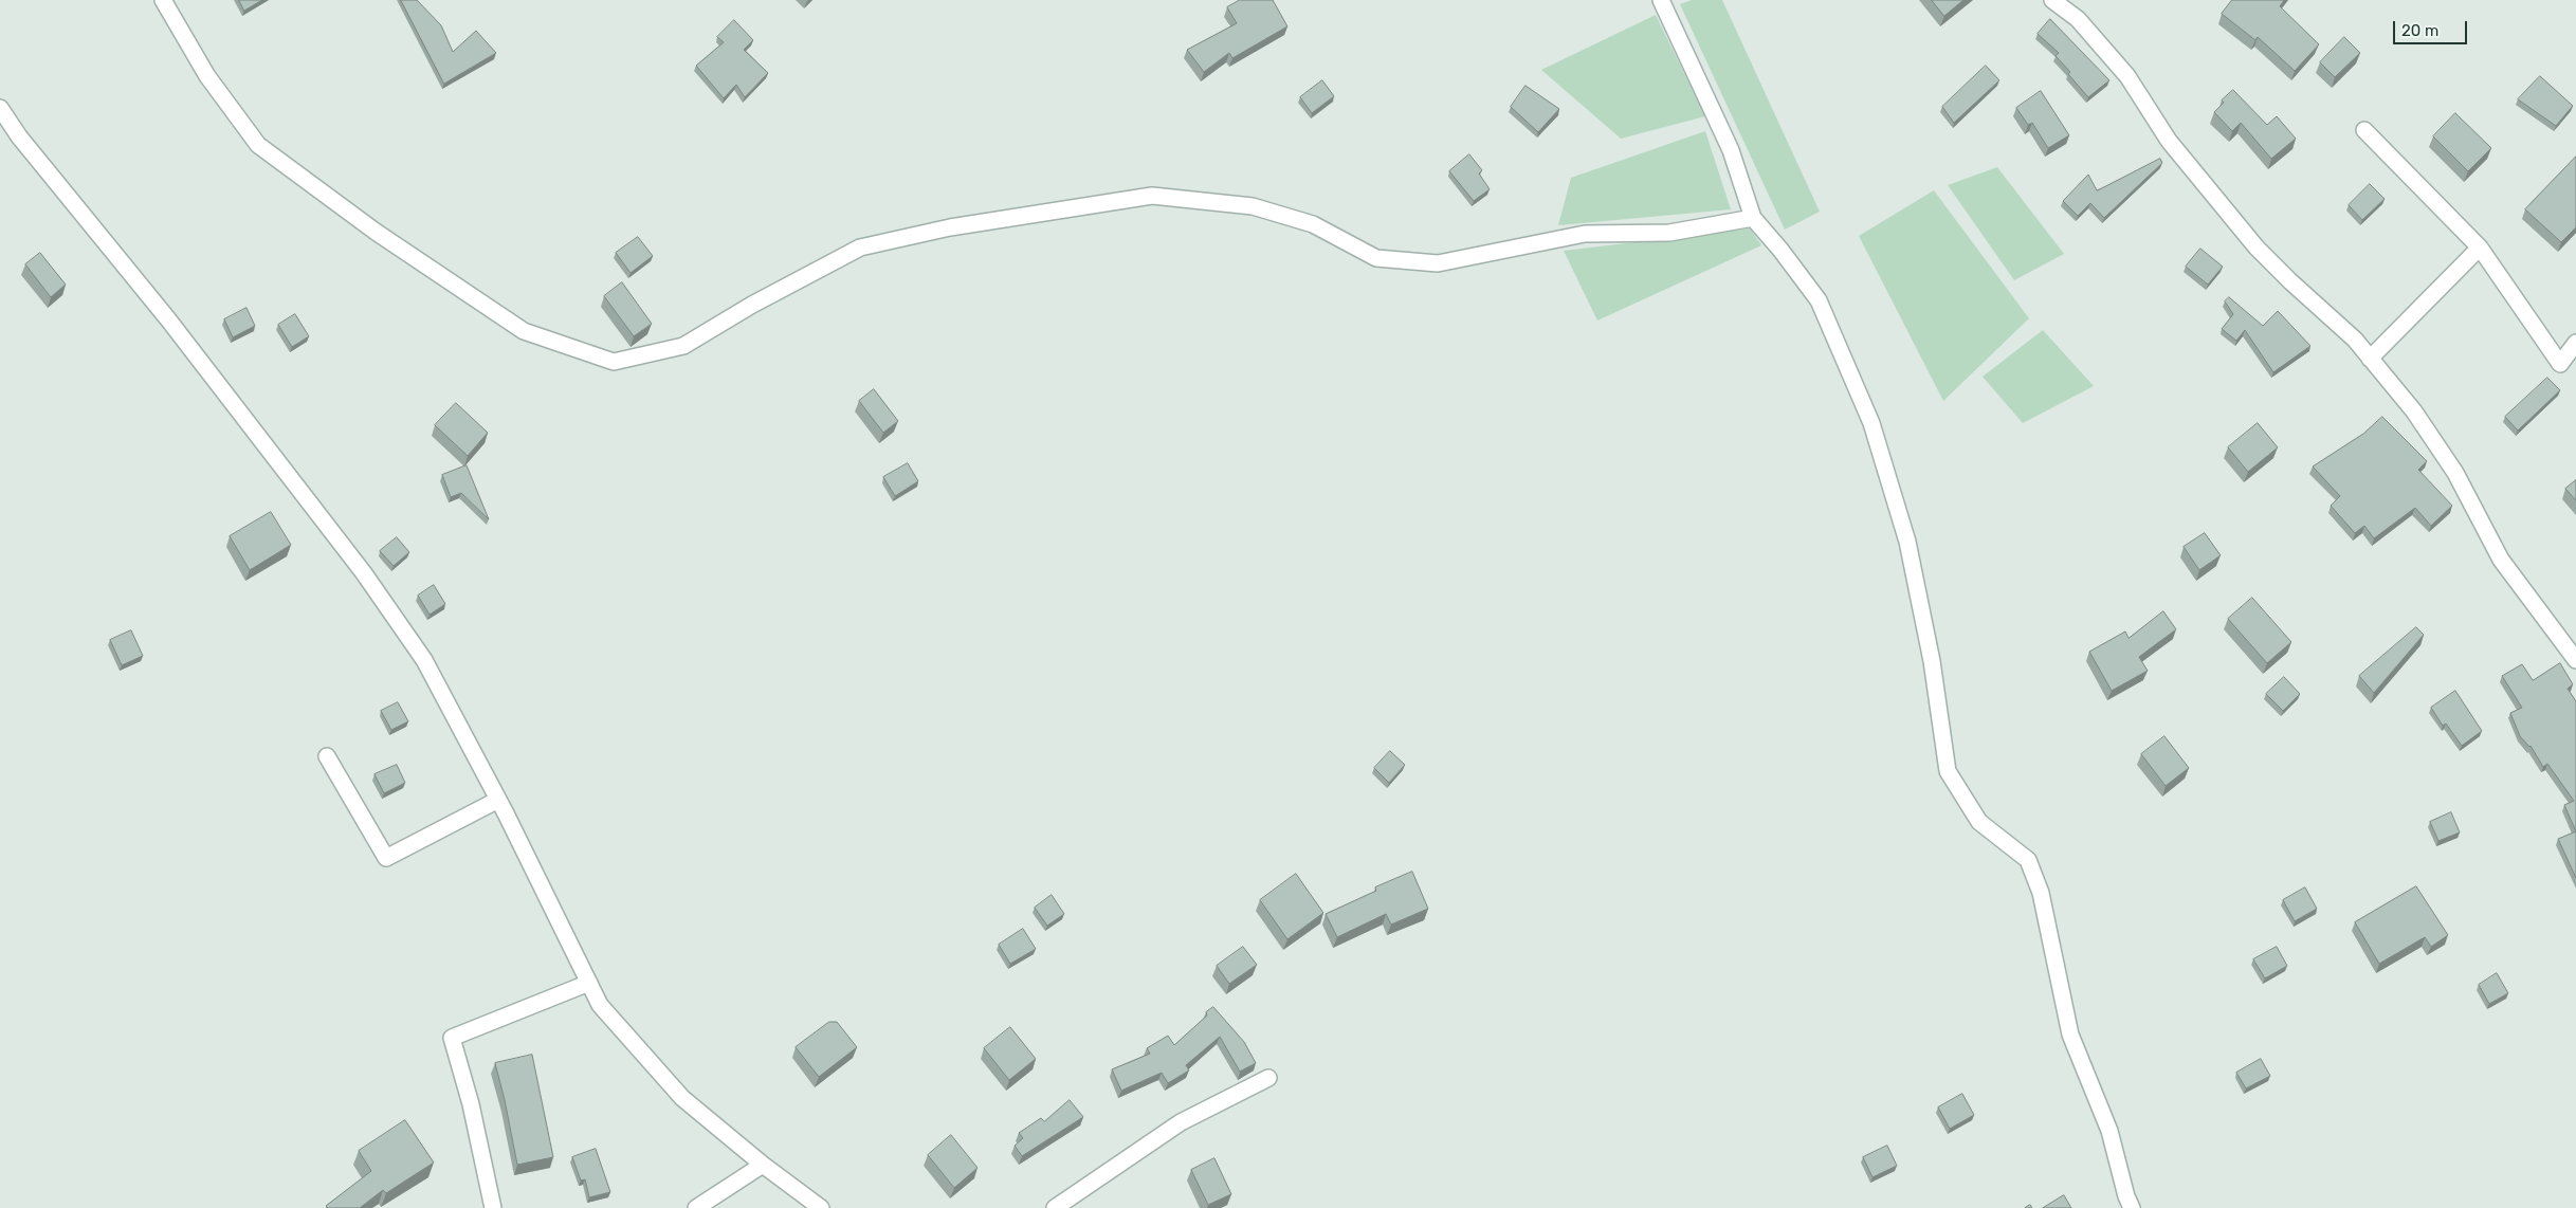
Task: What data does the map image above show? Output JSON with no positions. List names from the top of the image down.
{
  "scale_bar": "20 m"
}
